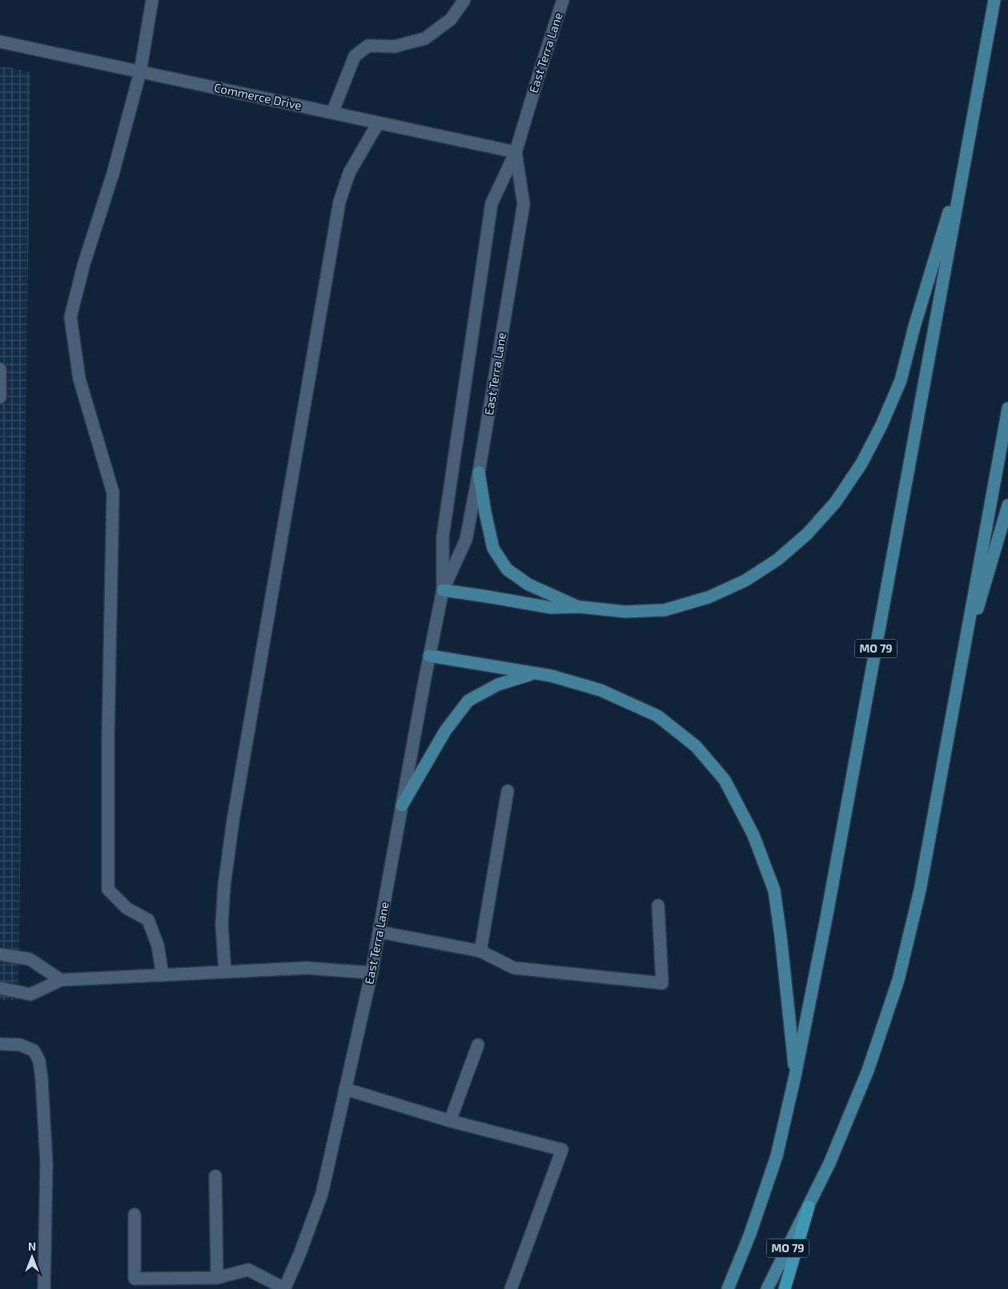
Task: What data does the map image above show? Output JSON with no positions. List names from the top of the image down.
{
  "streets": {
    "main road": ["MO 79"],
    "street": ["East Terra Lane", "Commerce Drive"]
  },
  "crossings": [
    ["East Terra Lane", "Commerce Drive"]
  ],
  "north": "top"
}
